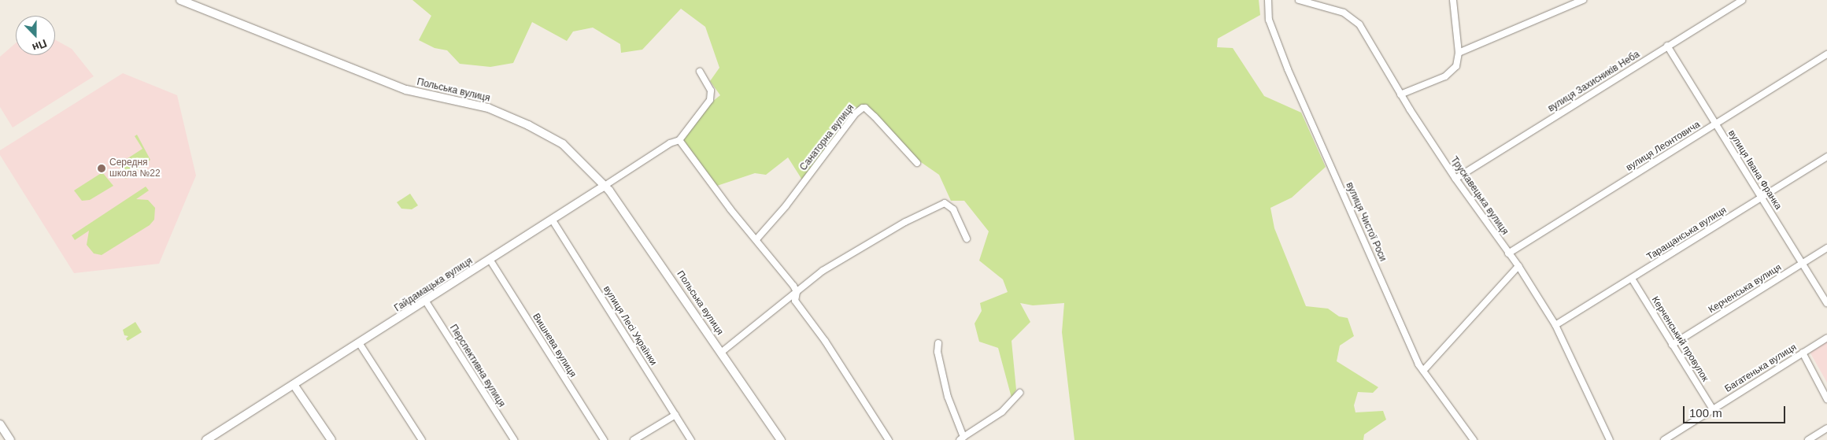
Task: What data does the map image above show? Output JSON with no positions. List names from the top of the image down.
{
  "streets": {
    "street": [
      "вулиця Захисників Неба",
      "Польська вулиця",
      "Санаторна вулиця",
      "вулиця Леонтовича",
      "вулиця Івана Франка",
      "Трускавецька вулиця",
      "вулиця Чистої Роси",
      "Таращанська вулиця",
      "Гайдамацька вулиця",
      "Керченська вулиця",
      "вулиця Лесі Українки",
      "Керченський провулок",
      "Вишнева вулиця",
      "Перспективна вулиця",
      "Багатенька вулиця"
    ]
  },
  "crossings": [
    ["вулиця Захисників Неба", "вулиця Івана Франка"],
    ["вулиця Захисників Неба", "Трускавецька вулиця"],
    ["Польська вулиця", "Гайдамацька вулиця"],
    ["вулиця Леонтовича", "вулиця Івана Франка"],
    ["вулиця Леонтовича", "Трускавецька вулиця"],
    ["вулиця Івана Франка", "Таращанська вулиця"],
    ["вулиця Івана Франка", "Керченська вулиця"],
    ["Трускавецька вулиця", "Таращанська вулиця"],
    ["Таращанська вулиця", "Керченський провулок"],
    ["Гайдамацька вулиця", "вулиця Лесі Українки"],
    ["Гайдамацька вулиця", "Вишнева вулиця"],
    ["Гайдамацька вулиця", "Перспективна вулиця"],
    ["Керченська вулиця", "Керченський провулок"],
    ["Керченський провулок", "Багатенька вулиця"]
  ],
  "places": ["Середня школа №22"],
  "scale_bar": "100 m",
  "north": "bottom"
}
